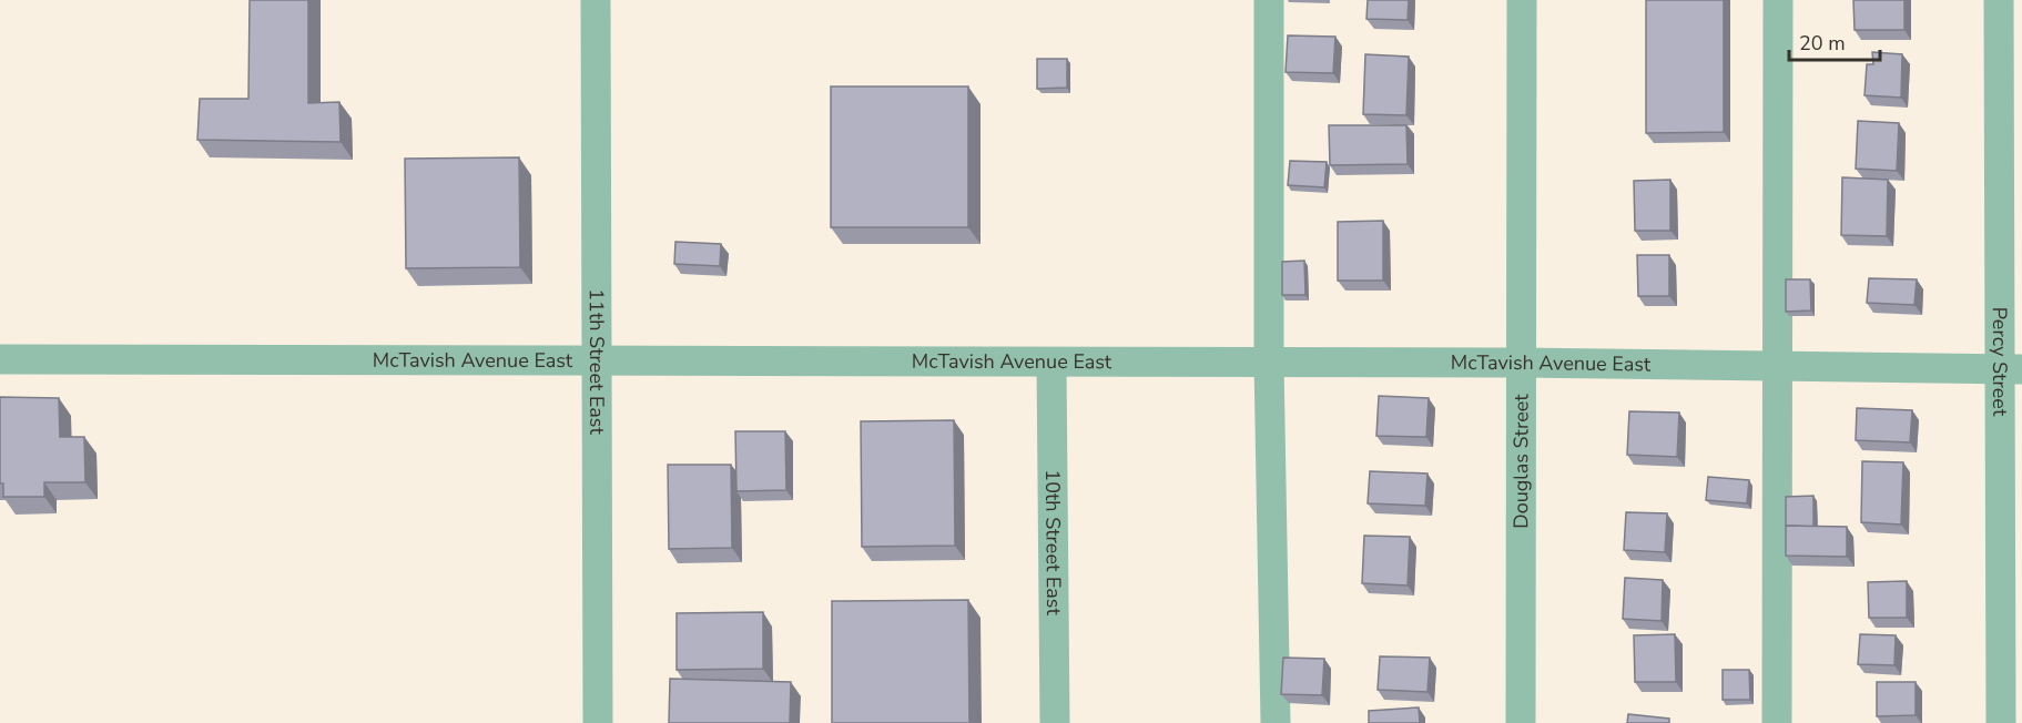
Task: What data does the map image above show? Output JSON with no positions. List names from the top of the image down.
{
  "streets": {
    "street": [
      "McTavish Avenue East",
      "11th Street East",
      "Percy Street",
      "Douglas Street",
      "10th Street East"
    ]
  },
  "crossings": [
    ["McTavish Avenue East", "11th Street East"],
    ["McTavish Avenue East", "Percy Street"],
    ["McTavish Avenue East", "Douglas Street"],
    ["McTavish Avenue East", "10th Street East"]
  ],
  "scale_bar": "20 m"
}
